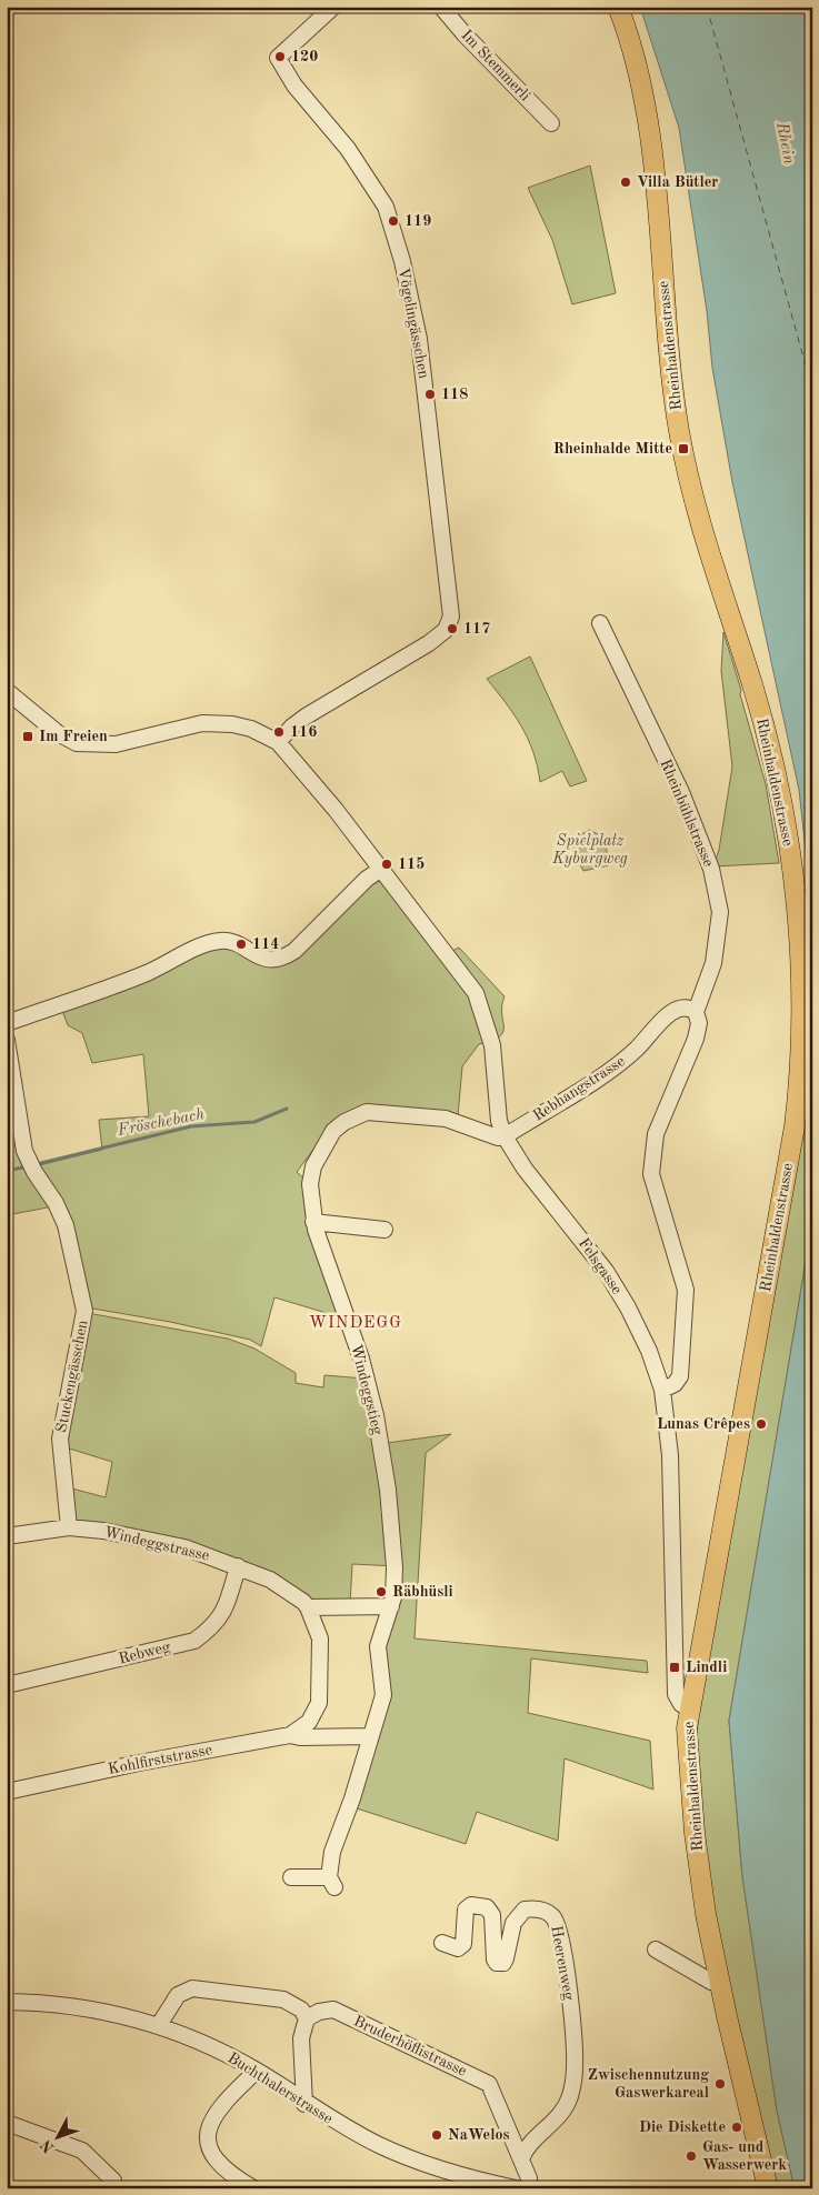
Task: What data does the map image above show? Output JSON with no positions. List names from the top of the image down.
{
  "streets": {
    "main road": ["Rheinhaldenstrasse"],
    "street": [
      "Im Stemmerli",
      "Vögelingässchen",
      "Rheinbühlstrasse",
      "Rebhangstrasse",
      "Felsgasse",
      "Stuckengässchen",
      "Windeggstieg",
      "Windeggstrasse",
      "Rebweg",
      "Kohlfirststrasse",
      "Heerenweg",
      "Bruderhöflistrasse",
      "Buchthalerstrasse"
    ]
  },
  "crossings": [
    ["Vögelingässchen", "Felsgasse"],
    ["Rheinhaldenstrasse", "Felsgasse"],
    ["Rheinbühlstrasse", "Rebhangstrasse"],
    ["Rheinbühlstrasse", "Felsgasse"],
    ["Rebhangstrasse", "Felsgasse"],
    ["Rebhangstrasse", "Windeggstieg"],
    ["Felsgasse", "Windeggstieg"],
    ["Stuckengässchen", "Windeggstrasse"],
    ["Windeggstrasse", "Rebweg"],
    ["Windeggstrasse", "Kohlfirststrasse"],
    ["Heerenweg", "Bruderhöflistrasse"]
  ],
  "districts": ["WINDEGG"],
  "water": ["Rhein", "Fröschebach"],
  "parks": ["Spielplatz Kyburgweg"],
  "places": {
    "other": [
      "120",
      "Villa Bütler",
      "119",
      "118",
      "117",
      "116",
      "115",
      "114",
      "Lunas Crêpes",
      "Räbhüsli",
      "Zwischennutzung Gaswerkareal",
      "Die Diskette",
      "NaWelos",
      "Gas- und Wasserwerk"
    ],
    "transit": ["Rheinhalde Mitte", "Im Freien", "Lindli"]
  },
  "north": "bottom left"
}
